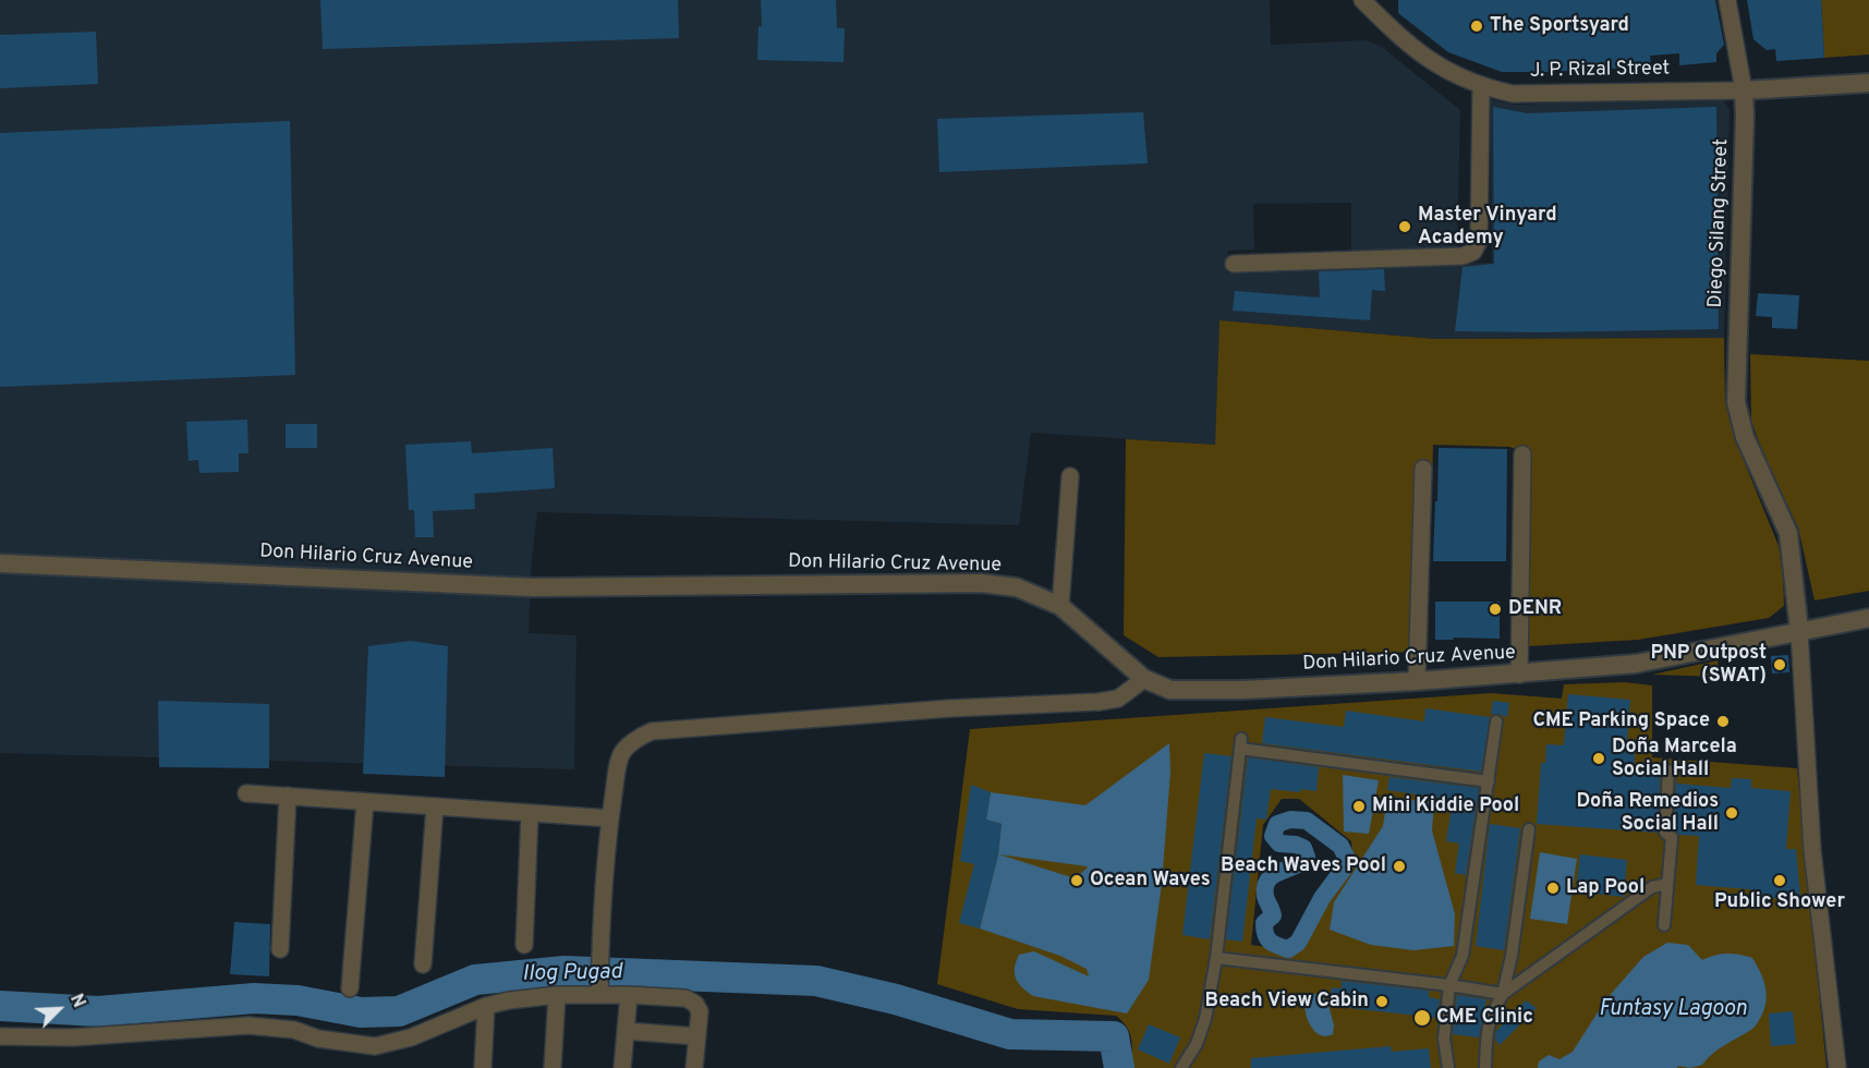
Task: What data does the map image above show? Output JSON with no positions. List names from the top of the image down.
{
  "streets": {
    "street": ["J. P. Rizal Street", "Diego Silang Street", "Don Hilario Cruz Avenue"]
  },
  "crossings": [
    ["J. P. Rizal Street", "Diego Silang Street"],
    ["Diego Silang Street", "Don Hilario Cruz Avenue"]
  ],
  "water": ["Ilog Pugad", "Funtasy Lagoon"],
  "places": [
    "The Sportsyard",
    "Master Vinyard Academy",
    "DENR",
    "PNP Outpost (SWAT)",
    "CME Parking Space",
    "Doña Marcela Social Hall",
    "Mini Kiddie Pool",
    "Doña Remedios Social Hall",
    "Beach Waves Pool",
    "Ocean Waves",
    "Public Shower",
    "Lap Pool",
    "Beach View Cabin",
    "CME Clinic"
  ],
  "north": "top right"
}
